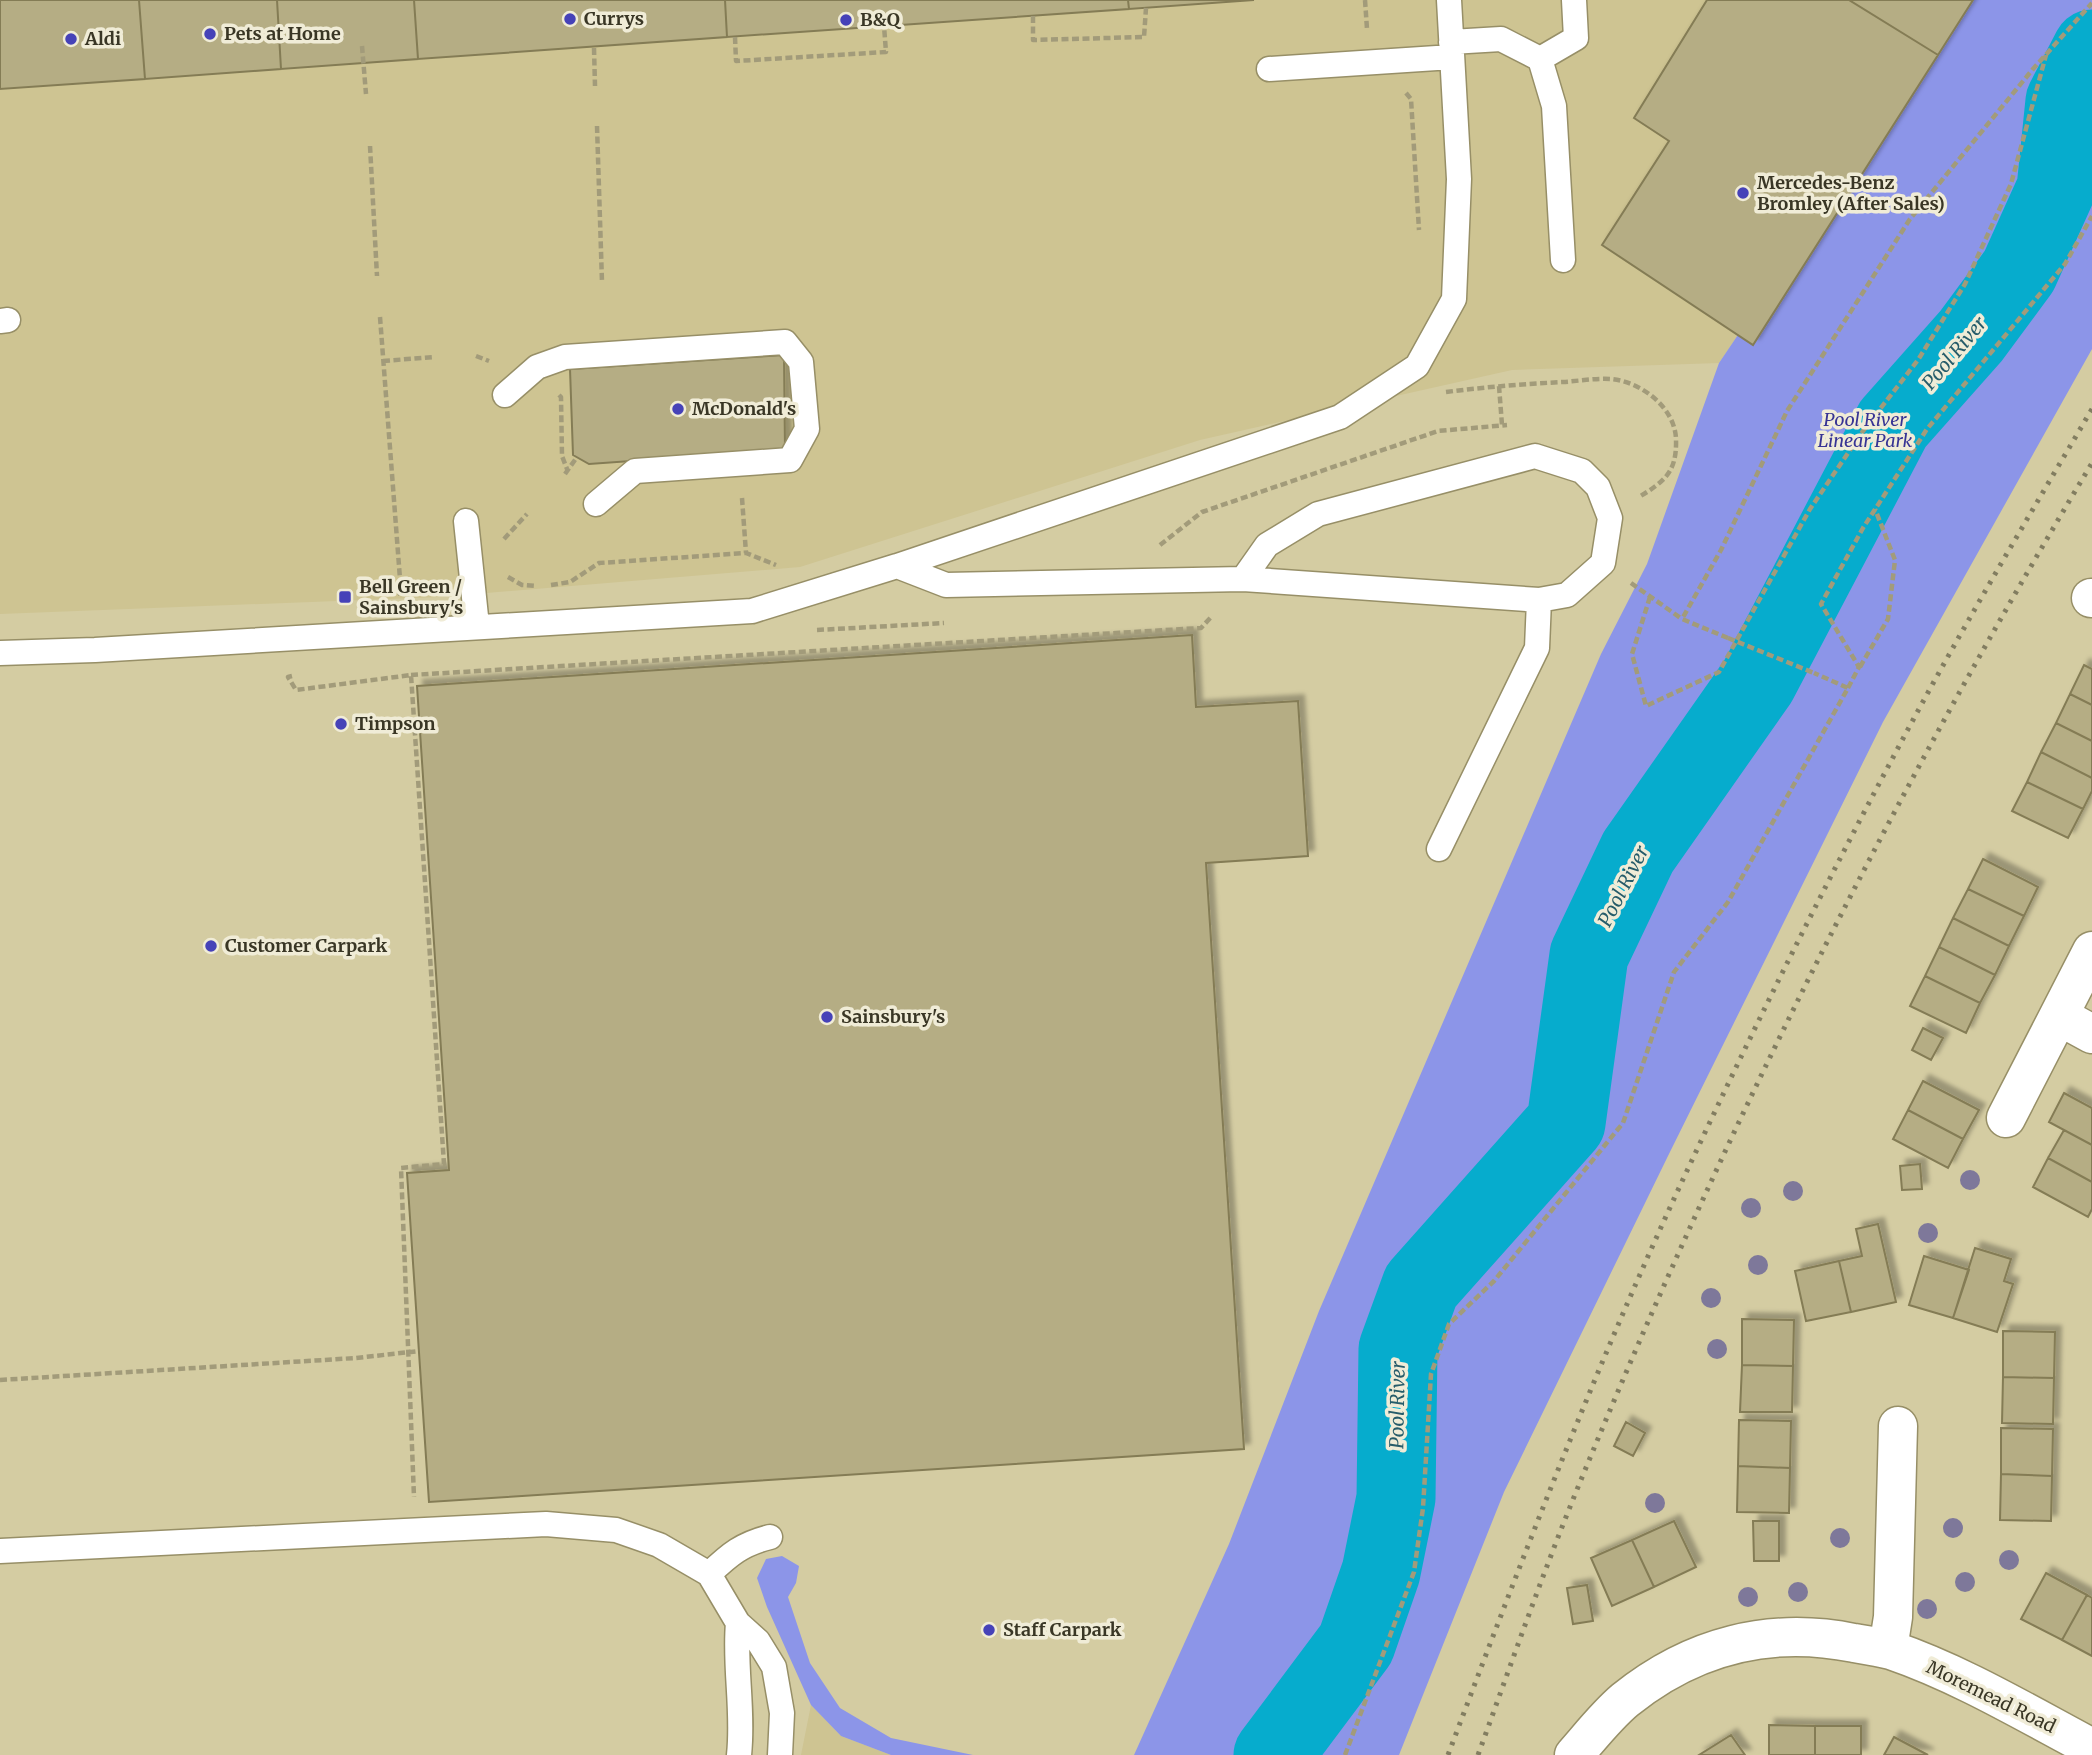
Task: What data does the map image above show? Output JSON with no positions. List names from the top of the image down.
{
  "streets": {
    "street": ["Moremead Road"]
  },
  "water": ["Pool River"],
  "parks": ["Pool River Linear Park"],
  "places": {
    "other": [
      "Currys",
      "B&Q",
      "Pets at Home",
      "Aldi",
      "Mercedes-Benz Bromley (After Sales)",
      "McDonald's",
      "Timpson",
      "Customer Carpark",
      "Sainsbury's",
      "Staff Carpark"
    ],
    "transit": ["Bell Green / Sainsbury's"]
  }
}
